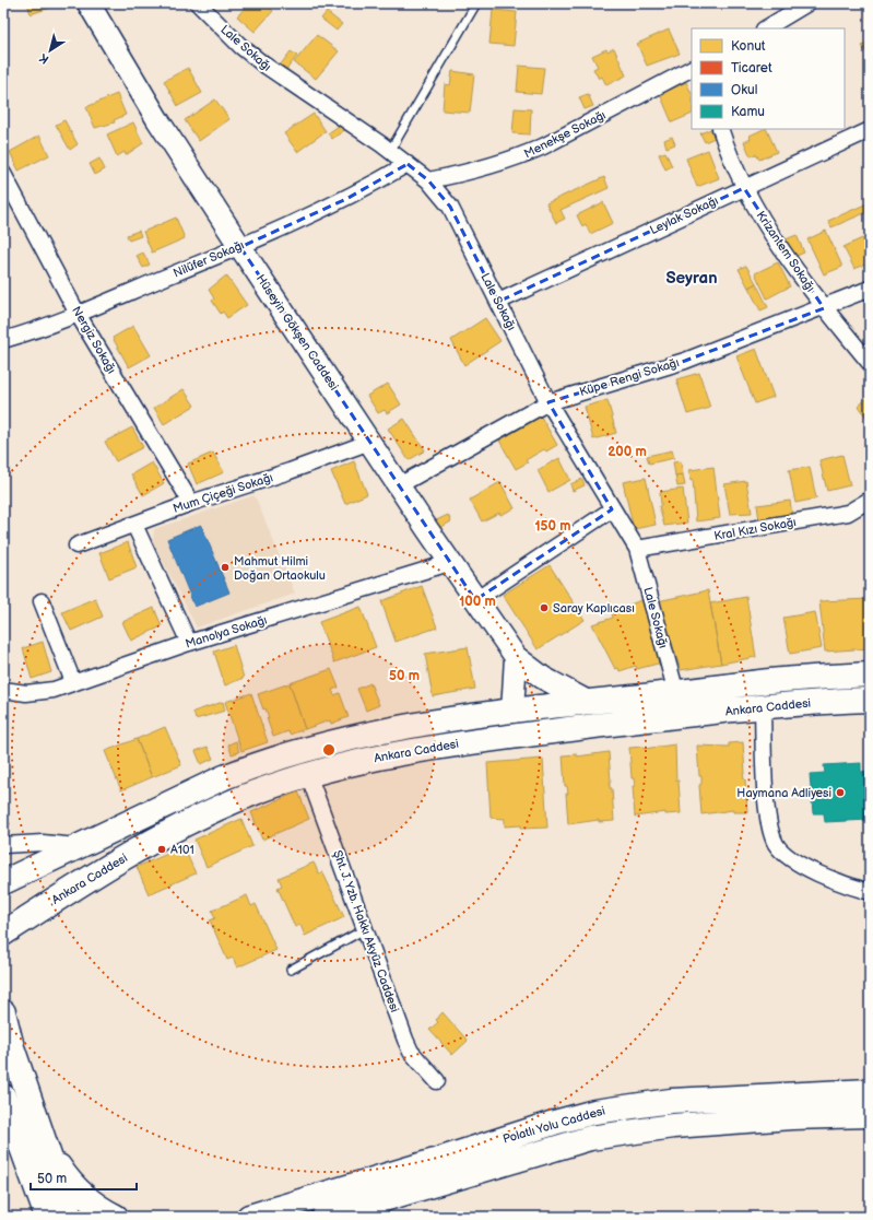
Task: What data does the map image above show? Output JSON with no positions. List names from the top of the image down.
{
  "streets": {
    "main road": ["Ankara Caddesi", "Polatlı Yolu Caddesi"],
    "street": [
      "Lale Sokağı",
      "Menekşe Sokağı",
      "Leylak Sokağı",
      "Krizantem Sokağı",
      "Nilüfer Sokağı",
      "Hüseyin Gökşen Caddesi",
      "Nergiz Sokağı",
      "Küpe Rengi Sokağı",
      "Mum Çiçeği Sokağı",
      "Kral Kızı Sokağı",
      "Manolya Sokağı",
      "Şht. J. Yzb. Hakkı Akyüz Caddesi"
    ]
  },
  "crossings": [
    ["Lale Sokağı", "Menekşe Sokağı"],
    ["Lale Sokağı", "Leylak Sokağı"],
    ["Lale Sokağı", "Nilüfer Sokağı"],
    ["Lale Sokağı", "Küpe Rengi Sokağı"],
    ["Lale Sokağı", "Kral Kızı Sokağı"],
    ["Lale Sokağı", "Ankara Caddesi"],
    ["Leylak Sokağı", "Krizantem Sokağı"],
    ["Krizantem Sokağı", "Küpe Rengi Sokağı"],
    ["Nilüfer Sokağı", "Hüseyin Gökşen Caddesi"],
    ["Nilüfer Sokağı", "Nergiz Sokağı"],
    ["Hüseyin Gökşen Caddesi", "Küpe Rengi Sokağı"],
    ["Hüseyin Gökşen Caddesi", "Mum Çiçeği Sokağı"],
    ["Hüseyin Gökşen Caddesi", "Manolya Sokağı"],
    ["Hüseyin Gökşen Caddesi", "Ankara Caddesi"],
    ["Nergiz Sokağı", "Mum Çiçeği Sokağı"],
    ["Ankara Caddesi", "Şht. J. Yzb. Hakkı Akyüz Caddesi"]
  ],
  "districts": ["Seyran"],
  "places": [
    "Mahmut Hilmi Doğan Ortaokulu",
    "Saray Kaplıcası",
    "Haymana Adliyesi",
    "A101"
  ],
  "legend": [
    "Konut",
    "Ticaret",
    "Okul",
    "Kamu"
  ],
  "scale_bar": "50 m",
  "north": "bottom left",
  "rings": [
    "200 m",
    "150 m",
    "100 m",
    "50 m"
  ]
}
